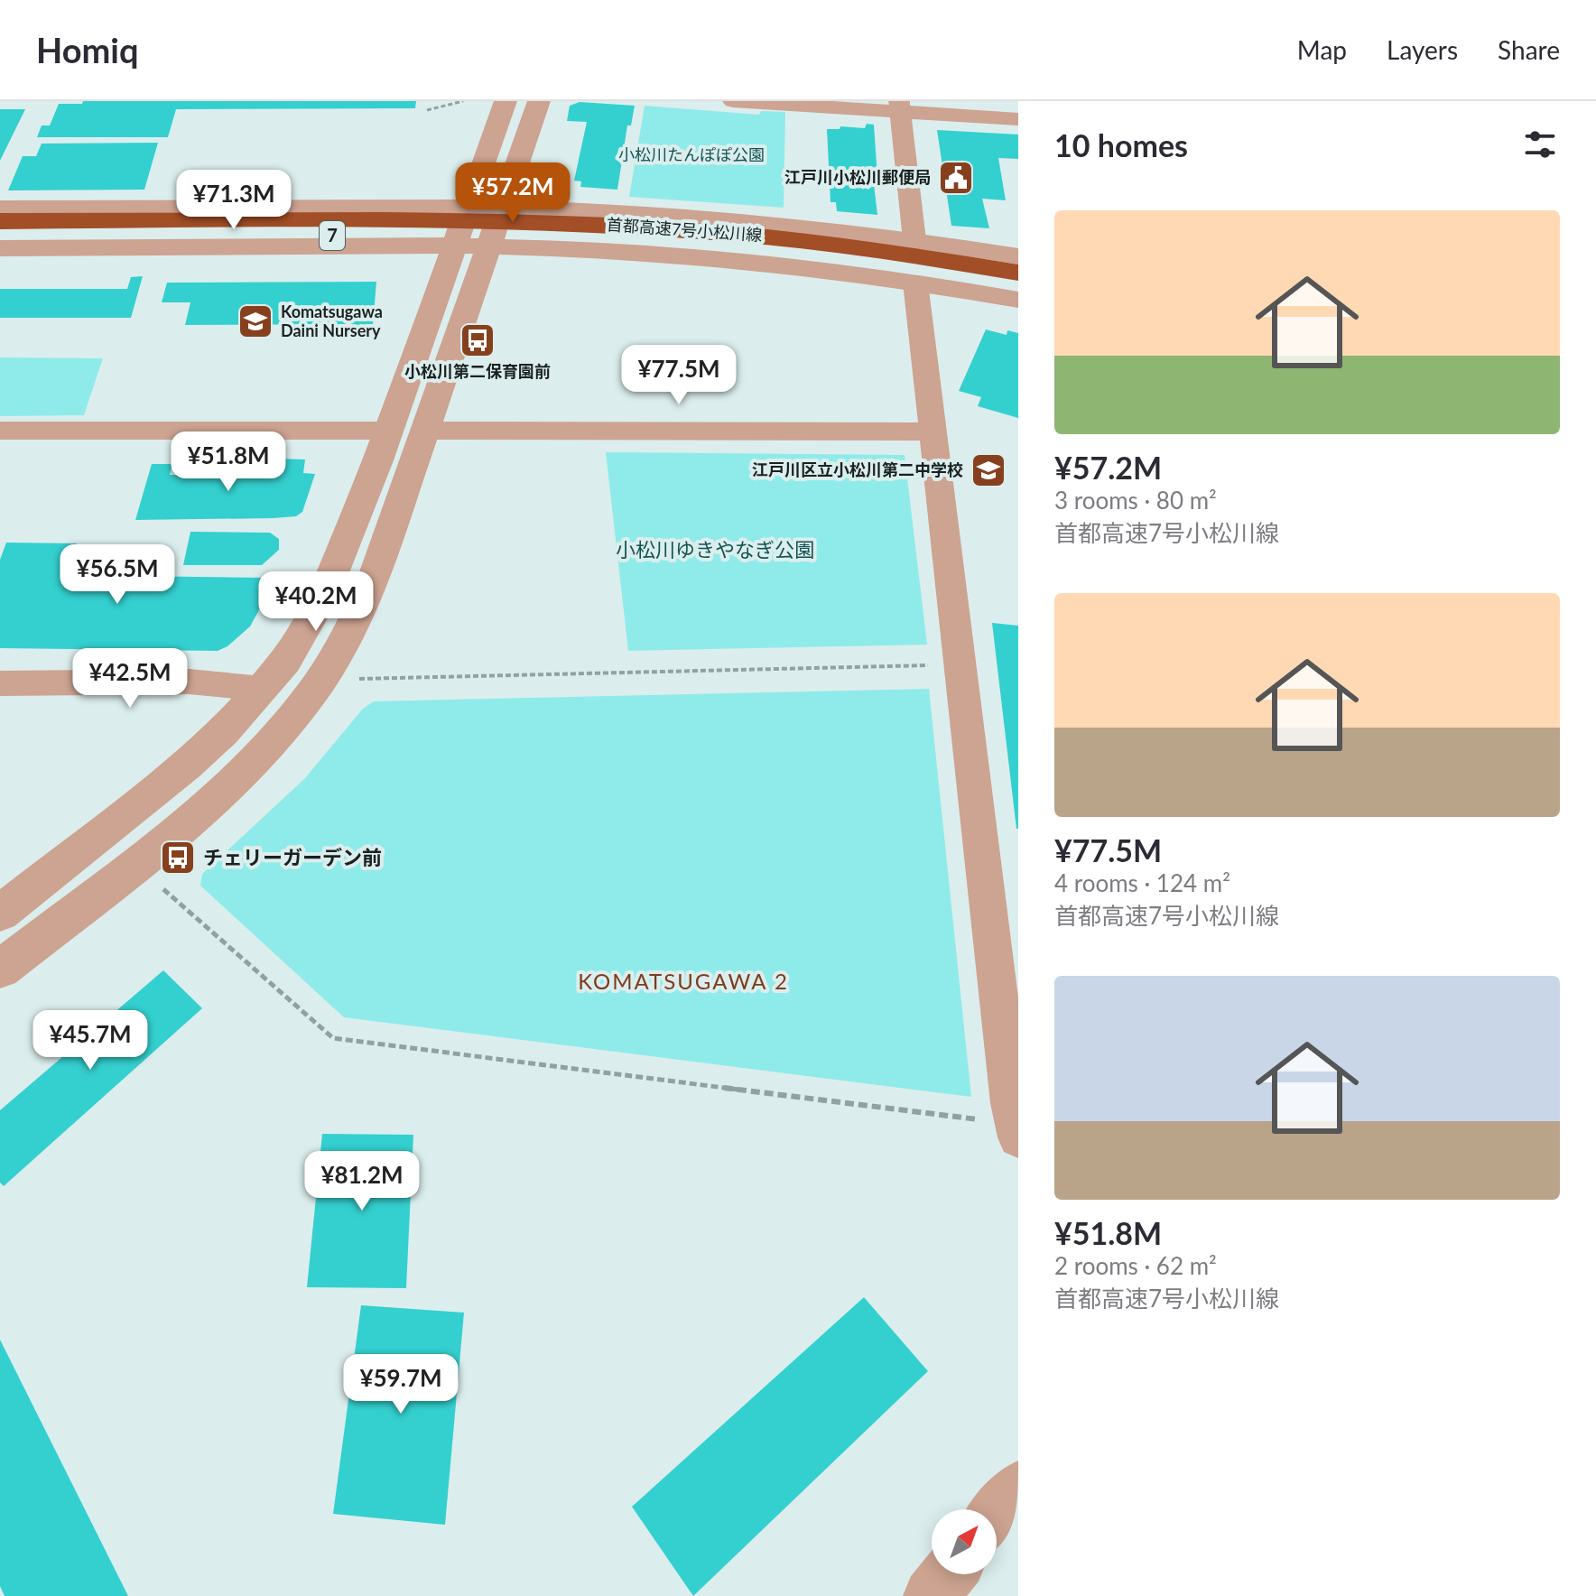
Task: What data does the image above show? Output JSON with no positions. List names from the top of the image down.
{
  "streets": {
    "highway": ["首都高速7号小松川線", "7"]
  },
  "districts": ["KOMATSUGAWA 2"],
  "parks": ["小松川たんぽぽ公園", "小松川ゆきやなぎ公園"],
  "places": {
    "public building": ["江戸川小松川郵便局"],
    "school or university": ["Komatsugawa Daini Nursery", "江戸川区立小松川第二中学校"],
    "bus stop": ["小松川第二保育園前", "チェリーガーデン前"]
  },
  "north": "top right",
  "page": {
    "header": "Homiq",
    "nav": ["Map", "Layers", "Share"],
    "heading": "10 homes",
    "price": [
      "¥57.2M",
      "¥71.3M",
      "¥77.5M",
      "¥51.8M",
      "¥56.5M",
      "¥40.2M",
      "¥42.5M",
      "¥45.7M",
      "¥81.2M",
      "¥59.7M"
    ],
    "list": [
      {
        "name": "¥57.2M",
        "note": "3 rooms · 80 m² · 首都高速7号小松川線"
      },
      {
        "name": "¥77.5M",
        "note": "4 rooms · 124 m² · 首都高速7号小松川線"
      },
      {
        "name": "¥51.8M",
        "note": "2 rooms · 62 m² · 首都高速7号小松川線"
      }
    ]
  }
}
